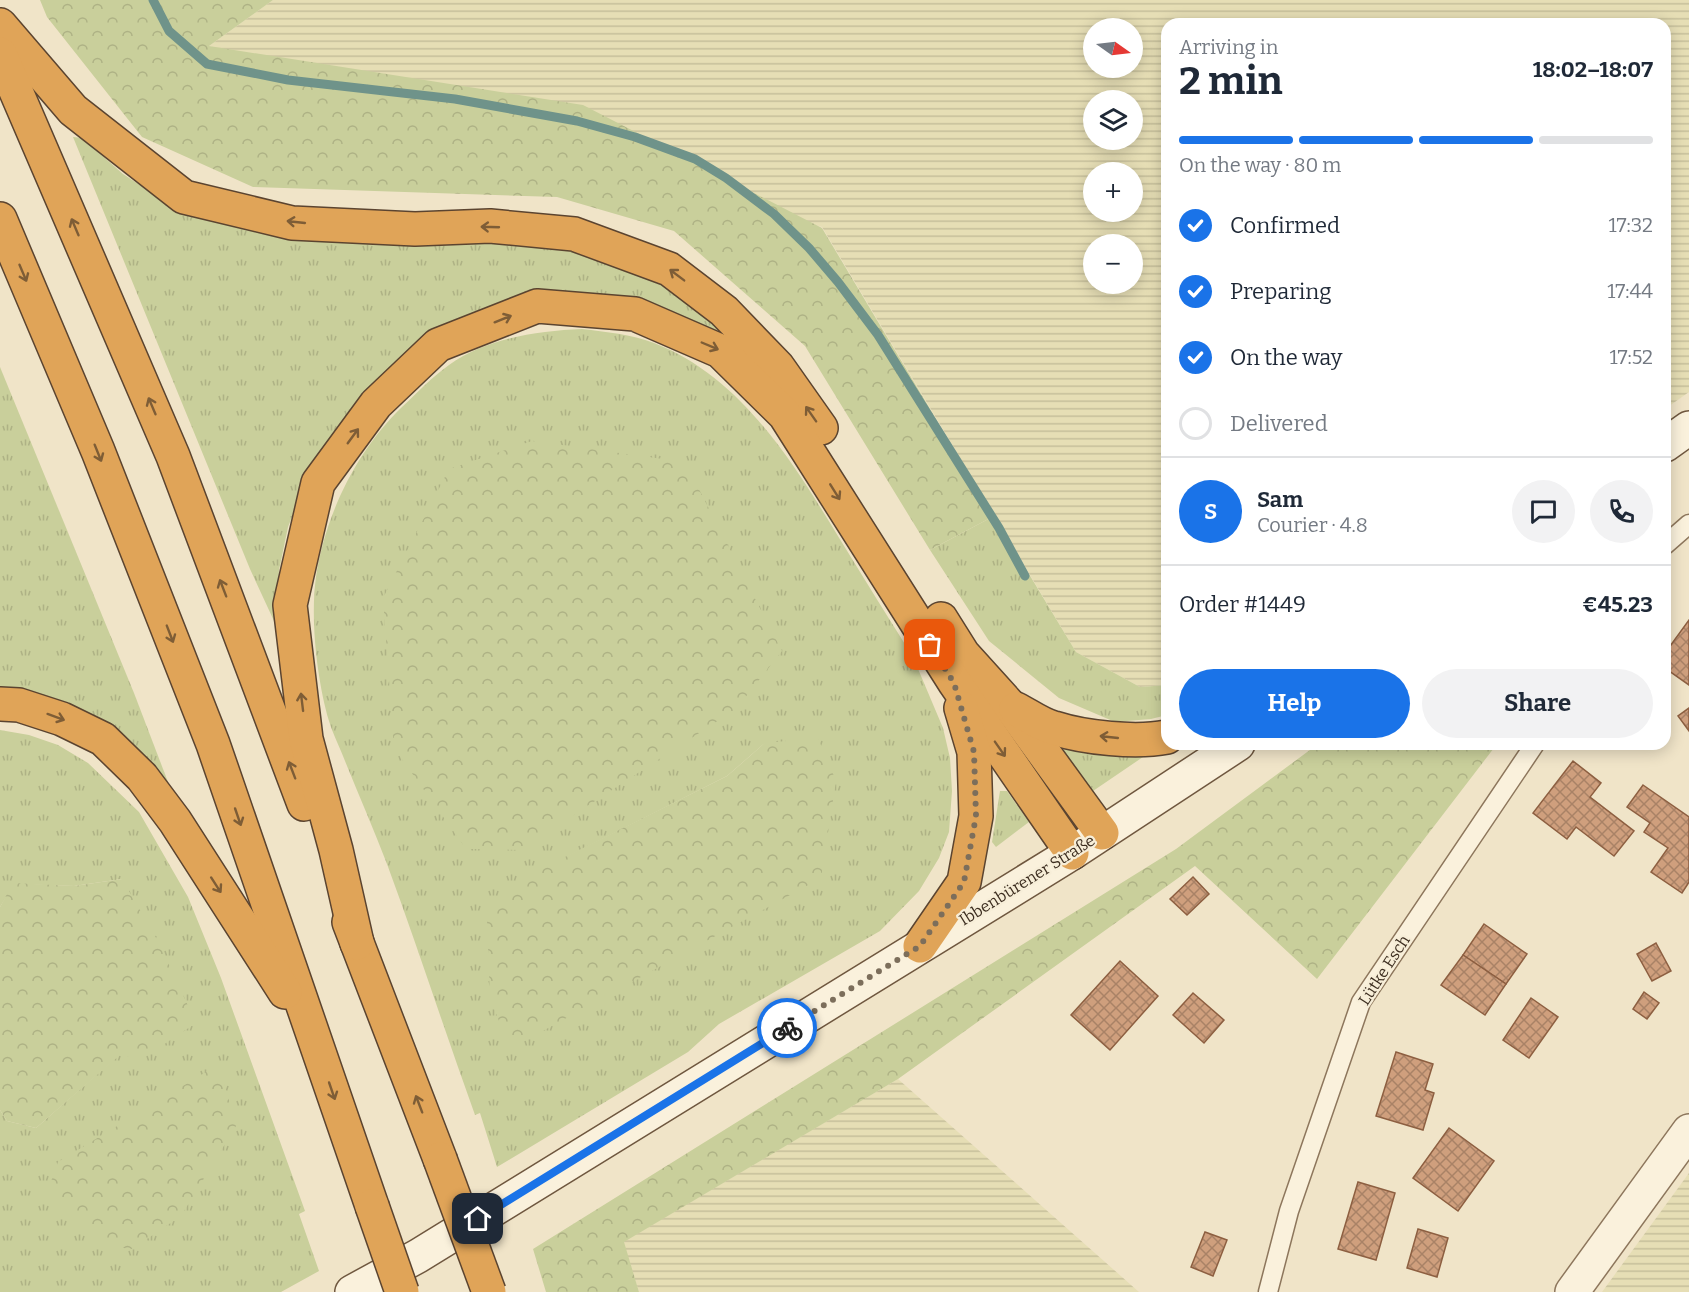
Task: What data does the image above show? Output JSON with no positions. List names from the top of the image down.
{
  "streets": {
    "main road": ["Ibbenbürener Straße"],
    "lane": ["Lütke Esch"]
  },
  "north": "right",
  "page": {
    "map_buttons": ["+", "−"],
    "heading": ["2 min", "Arriving in", "18:02–18:07"],
    "panel": [
      "Sam",
      "Courier · 4.8",
      "Order #1449",
      "€45.23"
    ],
    "bar": "On the way · 80 m",
    "list": [
      ["Confirmed", "17:32"],
      ["Preparing", "17:44"],
      ["On the way", "17:52"],
      "Delivered"
    ],
    "round": "S",
    "buttons": ["Help", "Share"]
  }
}
